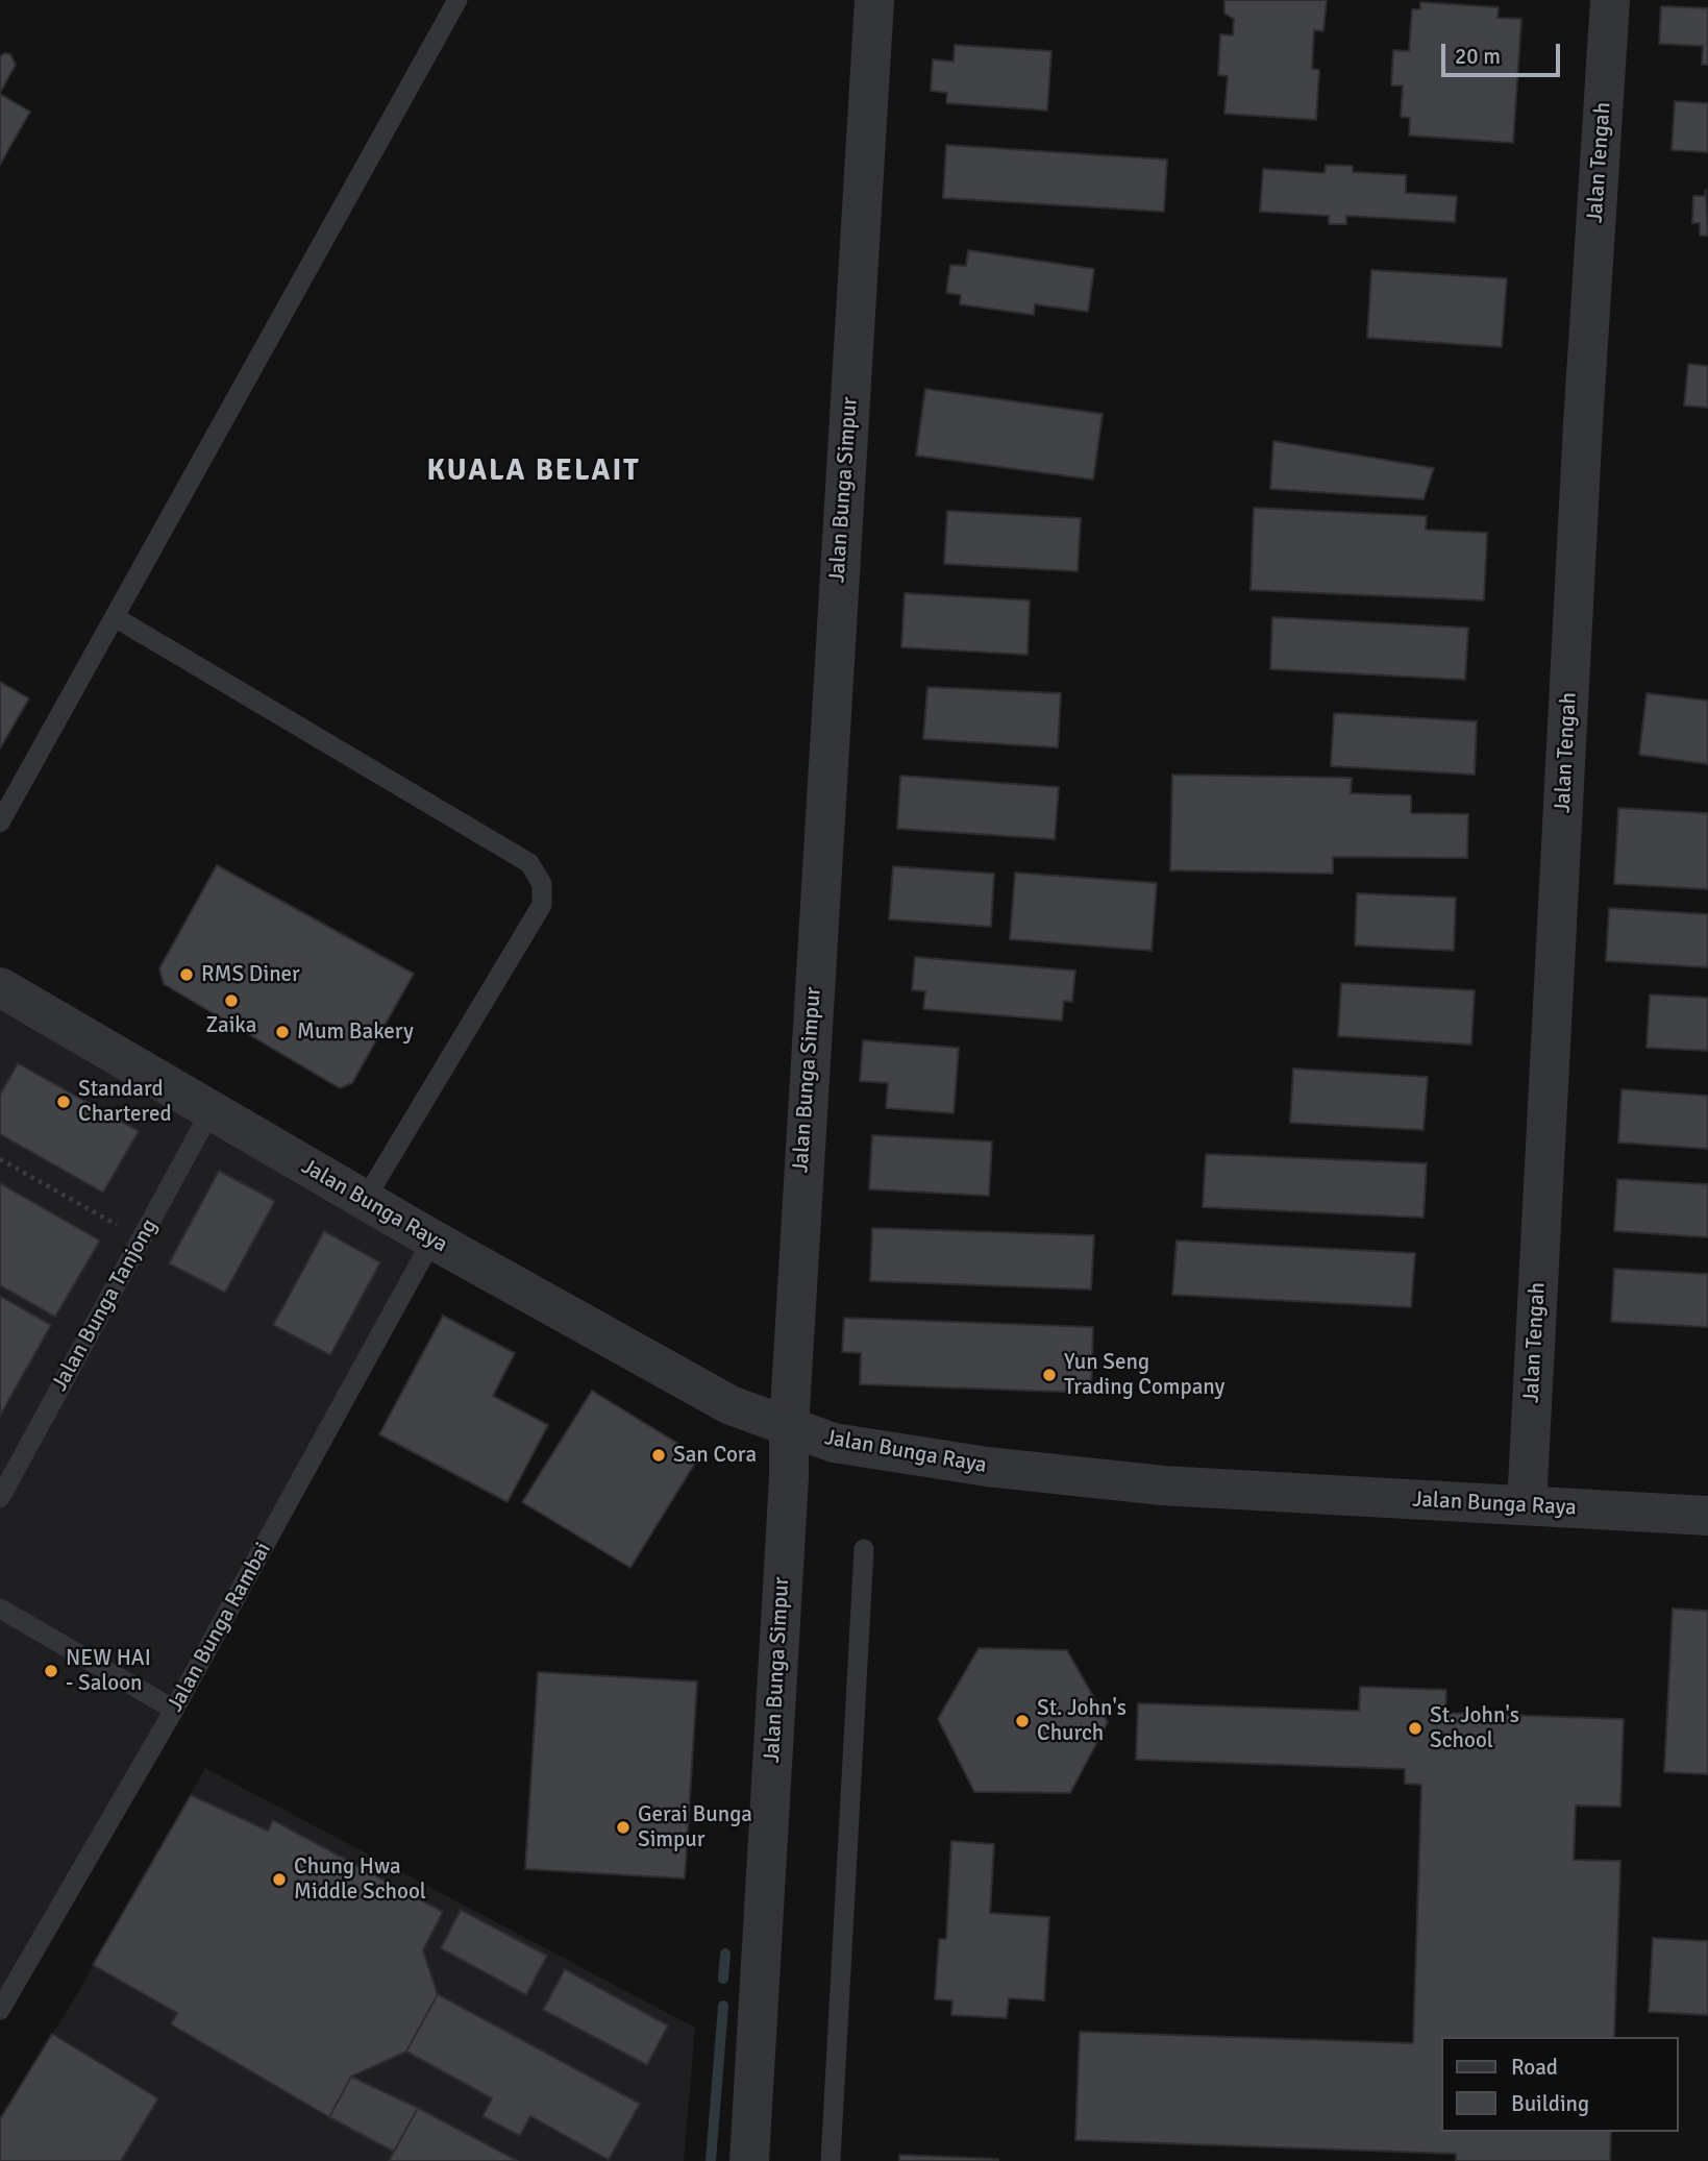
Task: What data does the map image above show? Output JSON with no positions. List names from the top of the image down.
{
  "streets": {
    "street": ["Jalan Tengah", "Jalan Bunga Simpur", "Jalan Bunga Raya"],
    "lane": ["Jalan Bunga Tanjong", "Jalan Bunga Rambai"]
  },
  "crossings": [
    ["Jalan Tengah", "Jalan Bunga Raya"],
    ["Jalan Bunga Simpur", "Jalan Bunga Raya"],
    ["Jalan Bunga Raya", "Jalan Bunga Tanjong"],
    ["Jalan Bunga Raya", "Jalan Bunga Rambai"]
  ],
  "districts": ["KUALA BELAIT"],
  "places": [
    "RMS Diner",
    "Zaika",
    "Mum Bakery",
    "Standard Chartered",
    "Yun Seng Trading Company",
    "San Cora",
    "NEW HAI - Saloon",
    "St. John's Church",
    "St. John's School",
    "Gerai Bunga Simpur",
    "Chung Hwa Middle School"
  ],
  "legend": ["Road", "Building"],
  "scale_bar": "20 m"
}
